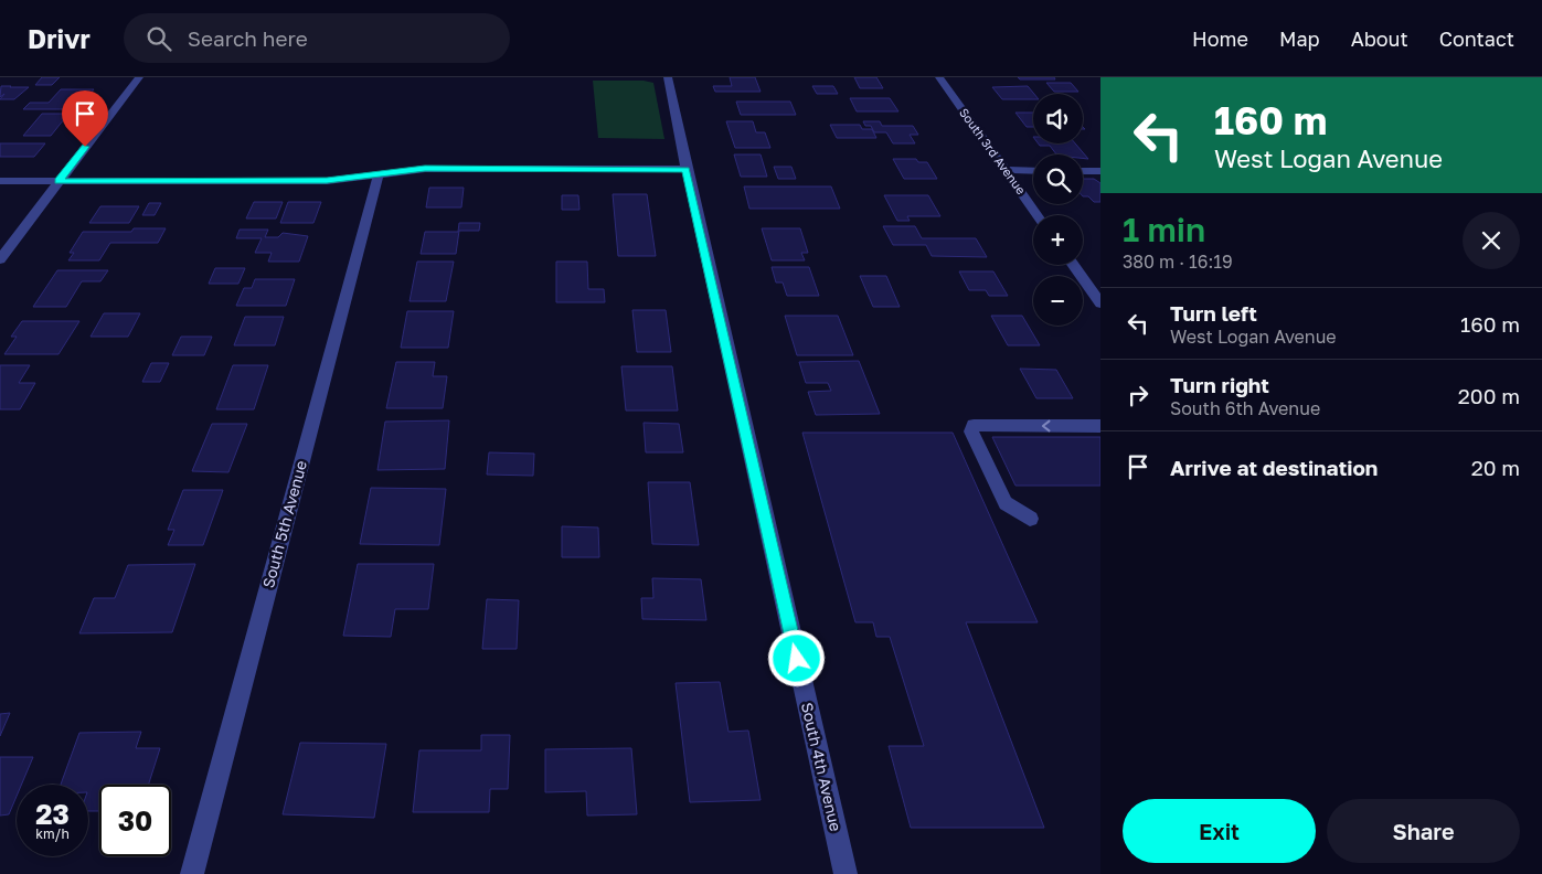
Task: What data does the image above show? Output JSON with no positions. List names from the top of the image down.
{
  "streets": {
    "street": ["South 3rd Avenue", "South 5th Avenue", "South 4th Avenue"]
  },
  "page": {
    "header": "Drivr",
    "search": "Search here",
    "nav": [
      "Home",
      "Map",
      "About",
      "Contact"
    ],
    "turn": ["160 m", "West Logan Avenue"],
    "map_buttons": ["+", "−"],
    "heading": ["1 min", "380 m · 16:19"],
    "list": [
      {
        "name": "Turn left",
        "note": "West Logan Avenue",
        "value": "160 m"
      },
      {
        "name": "Turn right",
        "note": "South 6th Avenue",
        "value": "200 m"
      },
      {
        "name": "Arrive at destination",
        "value": "20 m"
      }
    ],
    "speed": "23 km/h",
    "limit": "30",
    "buttons": ["Exit", "Share"]
  }
}
